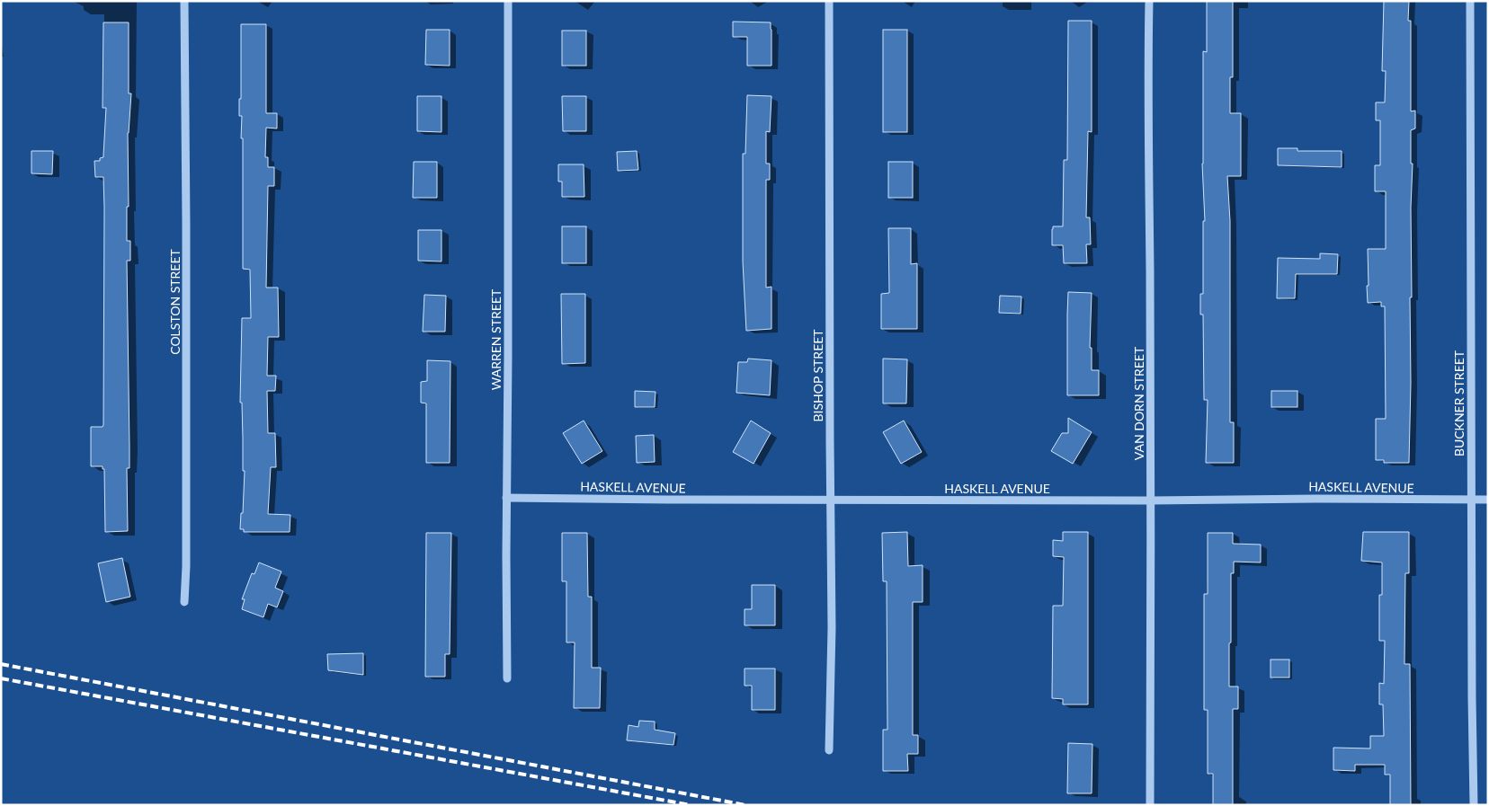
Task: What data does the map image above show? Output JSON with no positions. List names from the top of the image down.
{
  "streets": {
    "street": [
      "COLSTON STREET",
      "WARREN STREET",
      "BISHOP STREET",
      "VAN DORN STREET",
      "BUCKNER STREET",
      "HASKELL AVENUE"
    ]
  },
  "crossings": [
    ["WARREN STREET", "HASKELL AVENUE"],
    ["BISHOP STREET", "HASKELL AVENUE"],
    ["VAN DORN STREET", "HASKELL AVENUE"],
    ["BUCKNER STREET", "HASKELL AVENUE"]
  ]
}
